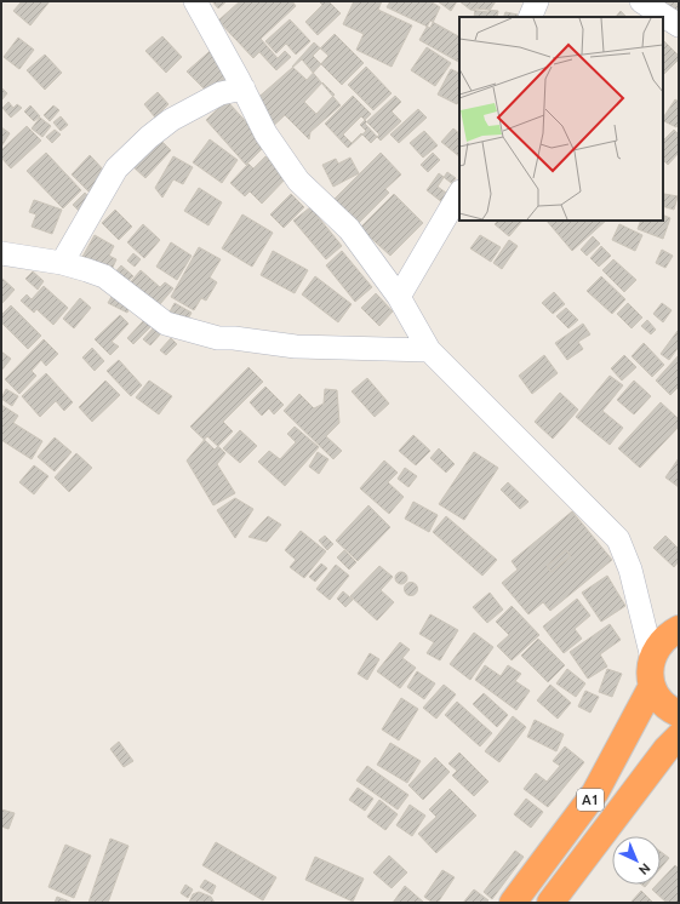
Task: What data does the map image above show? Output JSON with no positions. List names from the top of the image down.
{
  "streets": {
    "highway": ["A1"]
  },
  "north": "bottom right"
}
